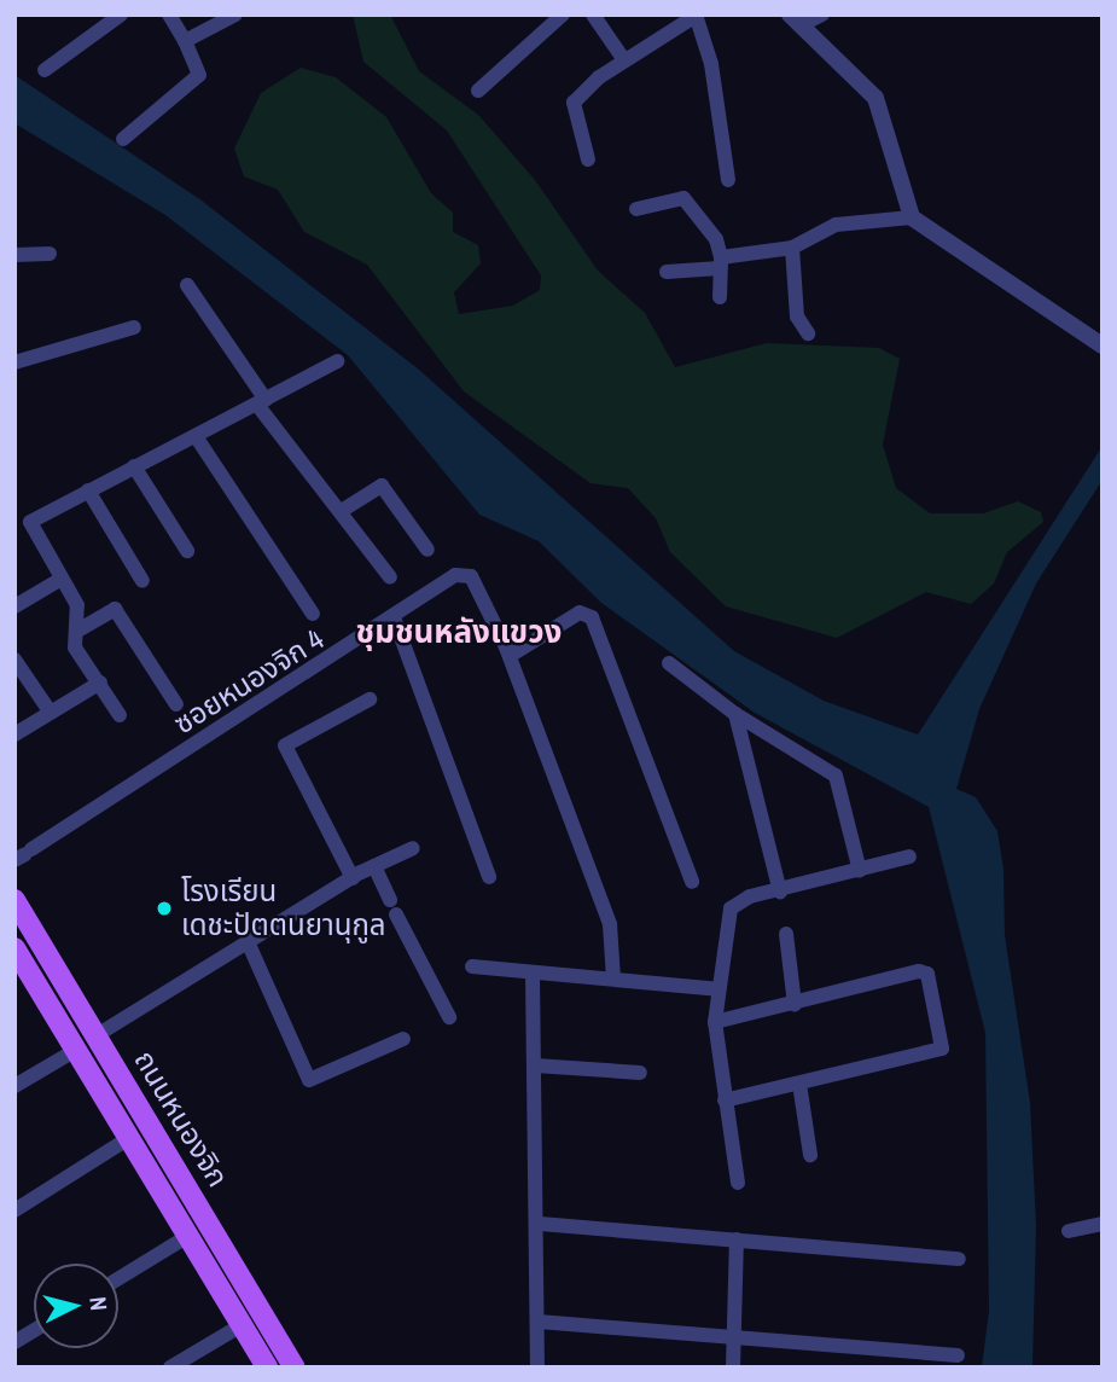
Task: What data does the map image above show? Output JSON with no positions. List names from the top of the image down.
{
  "streets": {
    "main road": ["ถนนหนองจิก"],
    "street": ["ซอยหนองจิก 4"]
  },
  "districts": ["ชุมชนหลังแขวง"],
  "places": ["โรงเรียน เดชะปัตตนยานุกูล"],
  "north": "right"
}
